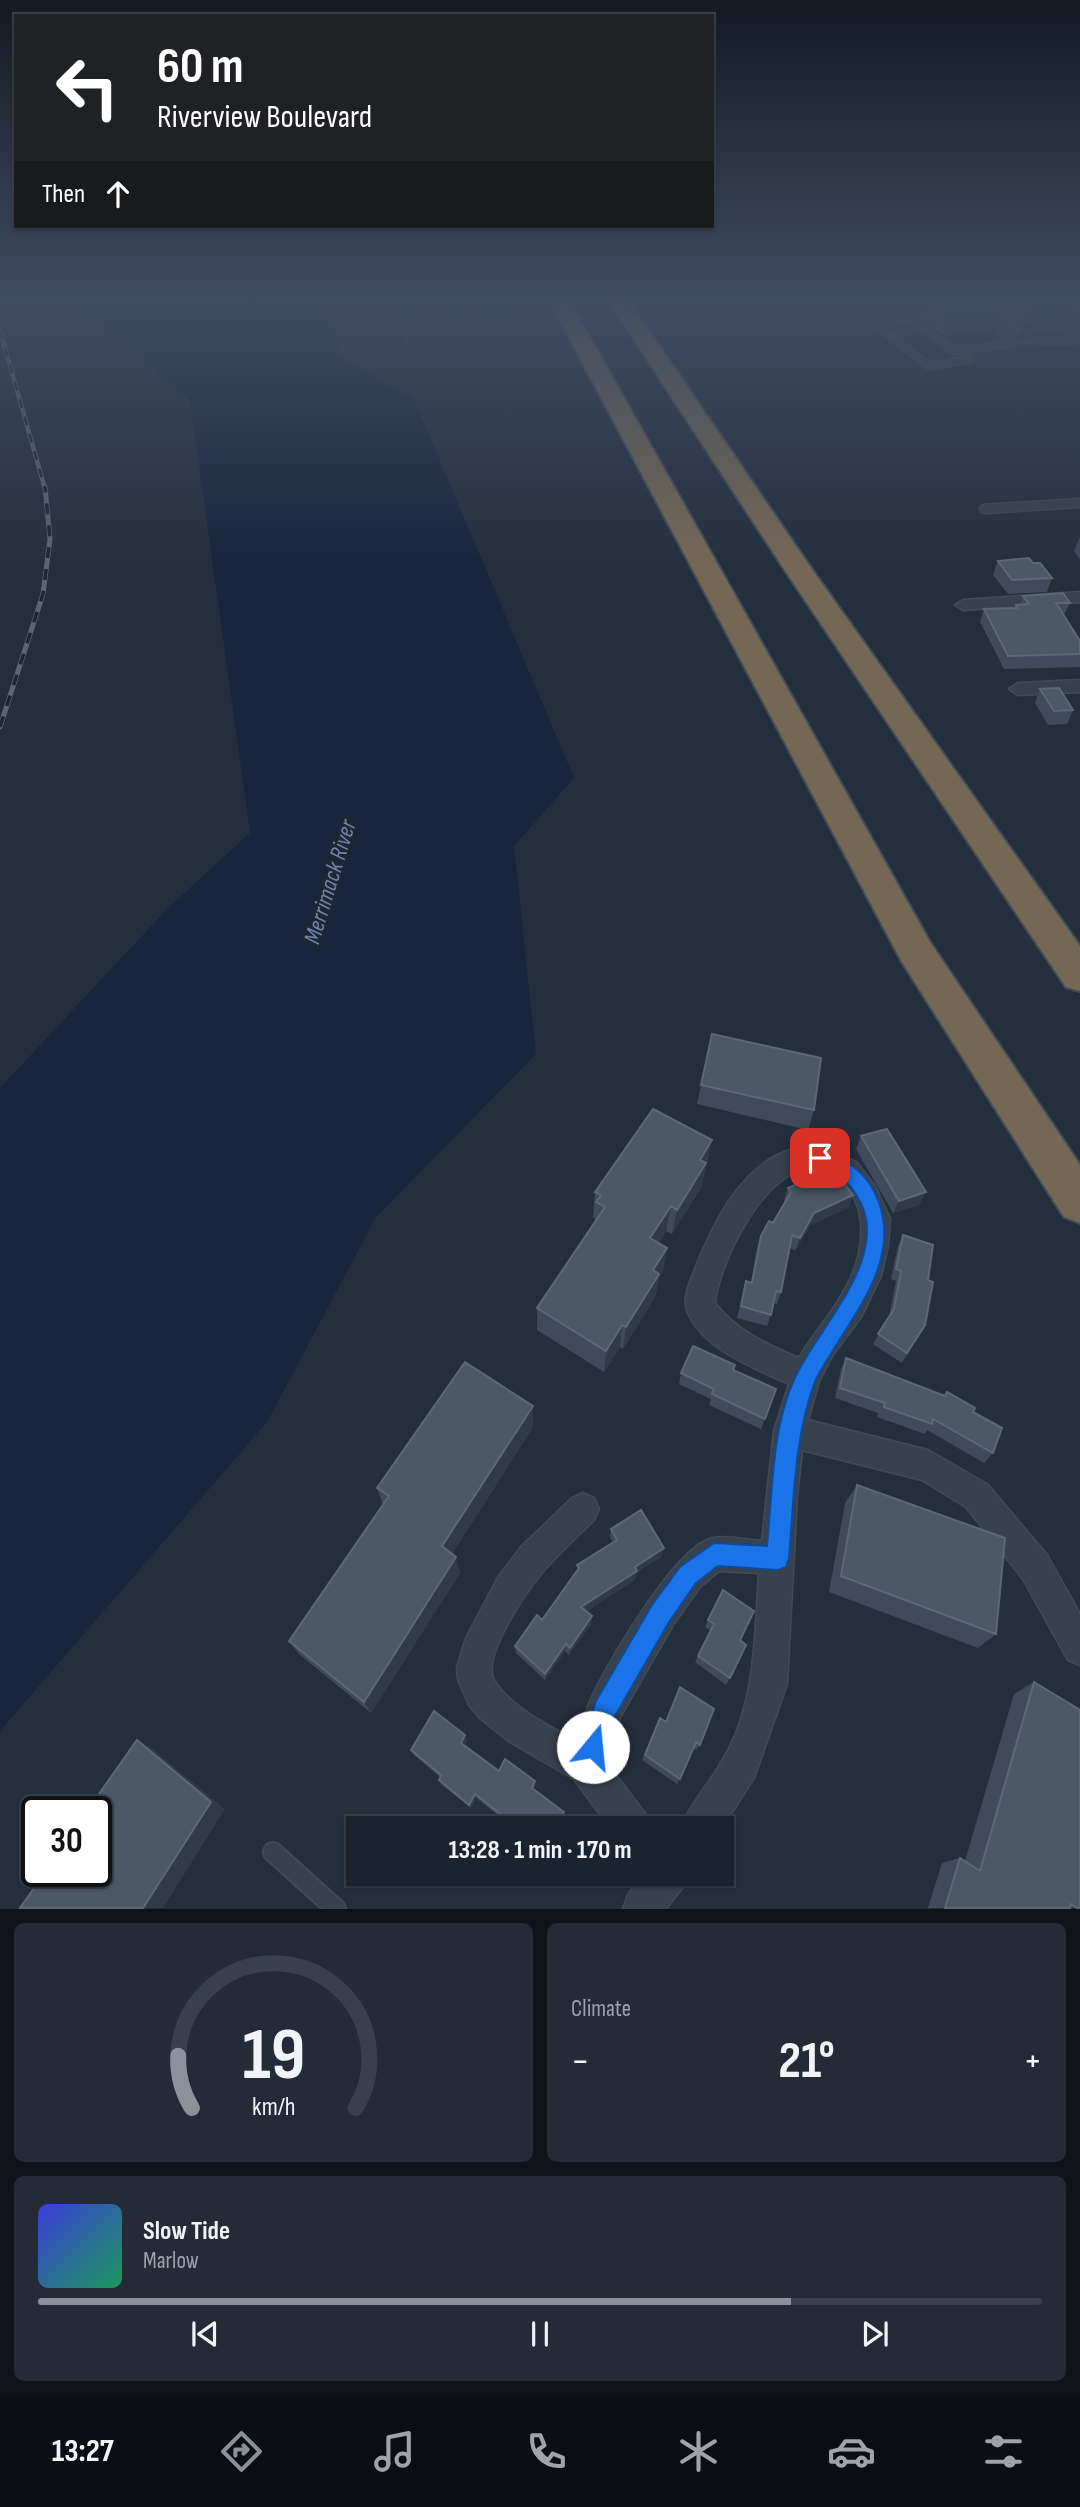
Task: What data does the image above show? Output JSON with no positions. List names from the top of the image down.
{
  "water": ["Merrimack River"],
  "page": {
    "turn": ["60 m", "Riverview Boulevard"],
    "then": "Then",
    "limit": "30",
    "trip": "13:28 · 1 min · 170 m",
    "tile": "Climate",
    "heat": ["−", "21°", "+"],
    "song": ["Slow Tide", "Marlow"],
    "tabs": "13:27",
    "gauge": ["19", "km/h"]
  }
}
